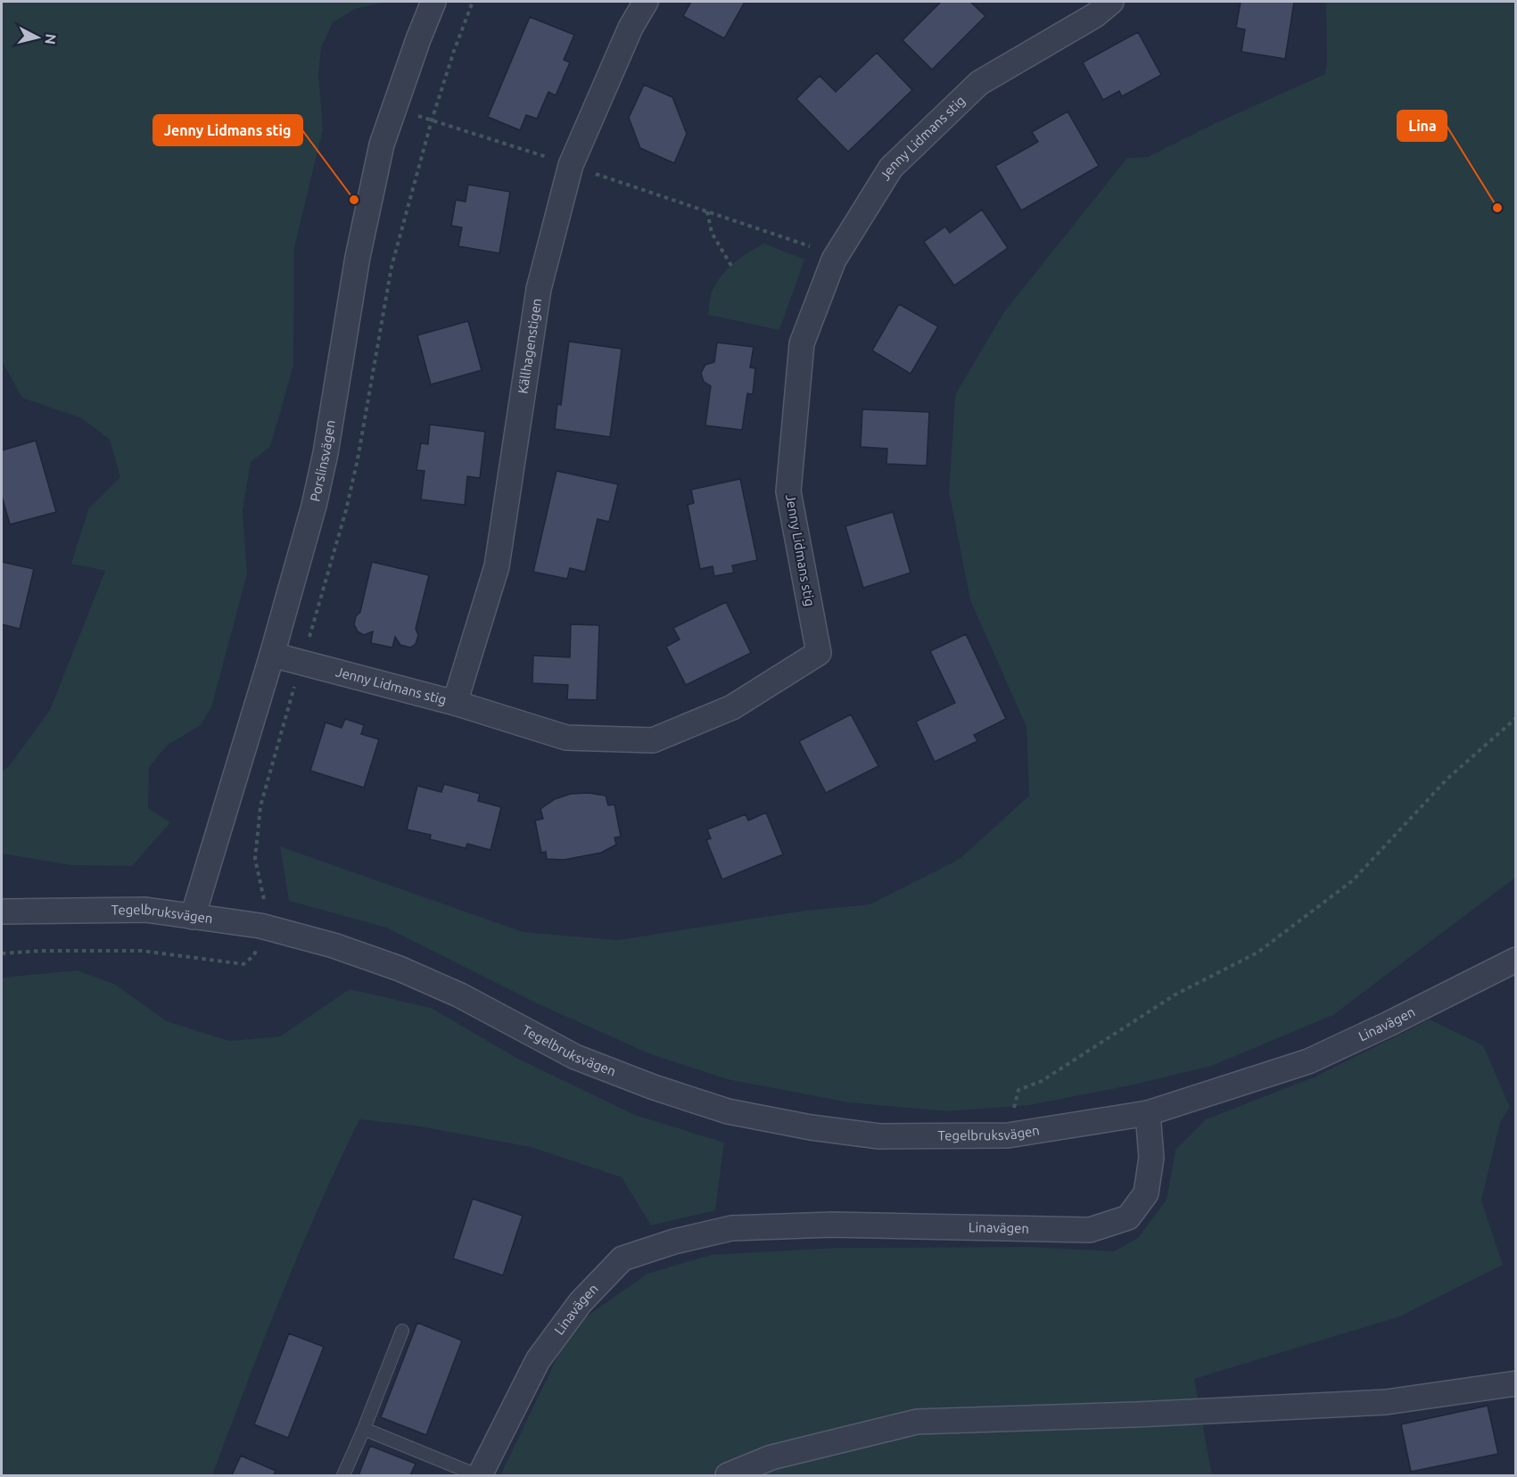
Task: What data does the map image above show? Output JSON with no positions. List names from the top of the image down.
{
  "streets": {
    "street": [
      "Jenny Lidmans stig",
      "Källhagenstigen",
      "Porslinsvägen",
      "Tegelbruksvägen",
      "Linavägen"
    ]
  },
  "crossings": [
    ["Jenny Lidmans stig", "Källhagenstigen"],
    ["Jenny Lidmans stig", "Porslinsvägen"],
    ["Porslinsvägen", "Tegelbruksvägen"],
    ["Tegelbruksvägen", "Linavägen"]
  ],
  "places": ["Jenny Lidmans stig", "Lina"],
  "north": "right"
}
